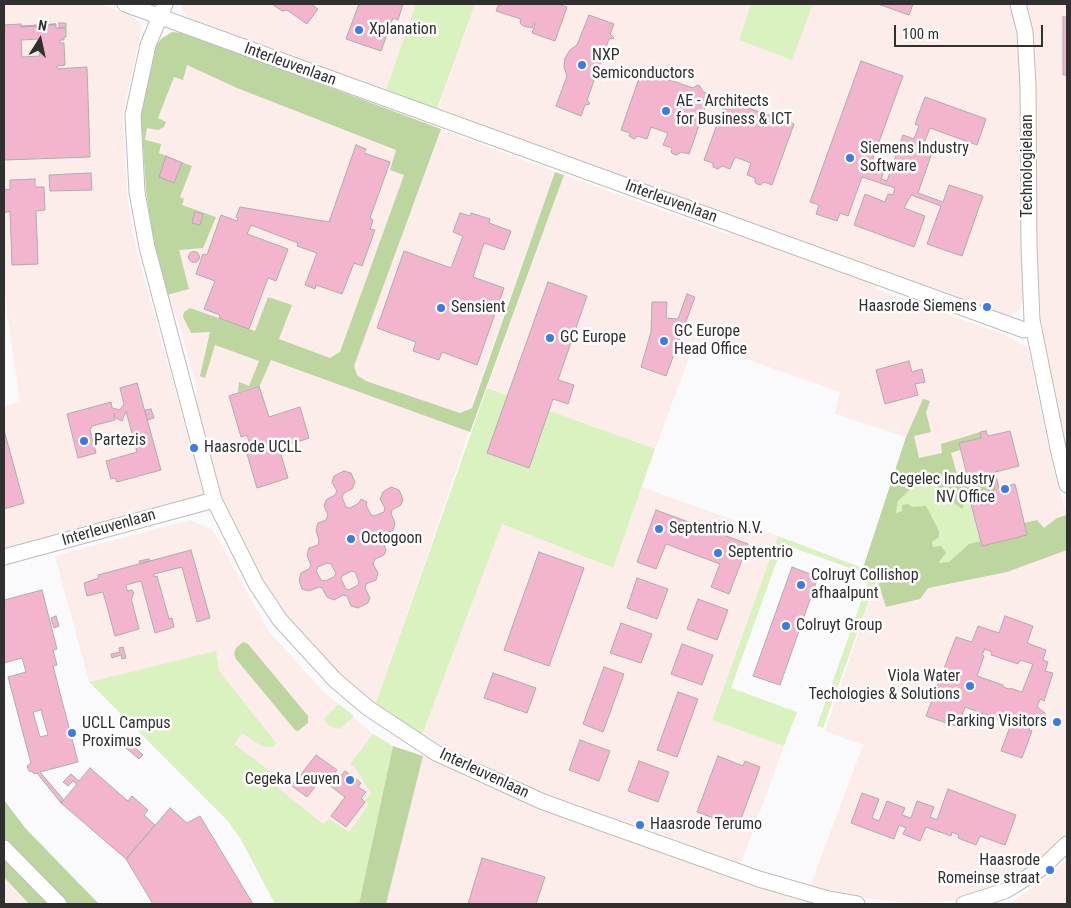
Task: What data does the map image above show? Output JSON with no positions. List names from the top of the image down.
{
  "streets": {
    "street": ["Interleuvenlaan", "Technologielaan"]
  },
  "crossings": [
    ["Interleuvenlaan", "Technologielaan"]
  ],
  "places": [
    "Xplanation",
    "NXP Semiconductors",
    "AE - Architects for Business & ICT",
    "Siemens Industry Software",
    "Haasrode Siemens",
    "Sensient",
    "GC Europe",
    "GC Europe Head Office",
    "Partezis",
    "Haasrode UCLL",
    "Cegelec Industry NV Office",
    "Septentrio N.V.",
    "Octogoon",
    "Septentrio",
    "Colruyt Collishop afhaalpunt",
    "Colruyt Group",
    "Viola Water Techologies & Solutions",
    "Parking Visitors",
    "UCLL Campus Proximus",
    "Cegeka Leuven",
    "Haasrode Terumo",
    "Haasrode Romeinse straat"
  ],
  "scale_bar": "100 m",
  "north": "top"
}
